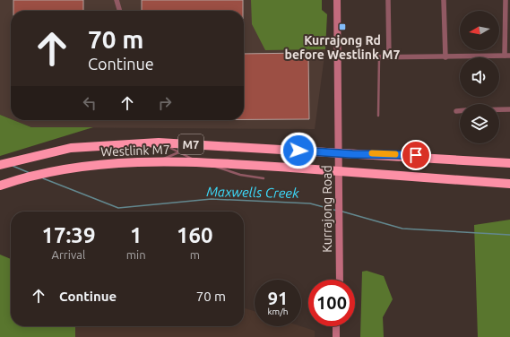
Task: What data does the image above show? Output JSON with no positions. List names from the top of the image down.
{
  "streets": {
    "highway": ["M7", "Westlink M7"],
    "main road": ["Kurrajong Road"]
  },
  "crossings": [
    ["M7", "Westlink M7"]
  ],
  "water": ["Maxwells Creek"],
  "places": {
    "transit": ["Kurrajong Rd before Westlink M7"]
  },
  "north": "left",
  "page": {
    "turn": ["70 m", "Continue"],
    "eta": [
      "17:39",
      "Arrival",
      "1",
      "min",
      "160",
      "m"
    ],
    "list": [
      {
        "name": "Continue",
        "value": "70 m"
      }
    ],
    "speed": "91 km/h",
    "limit": "100"
  }
}
